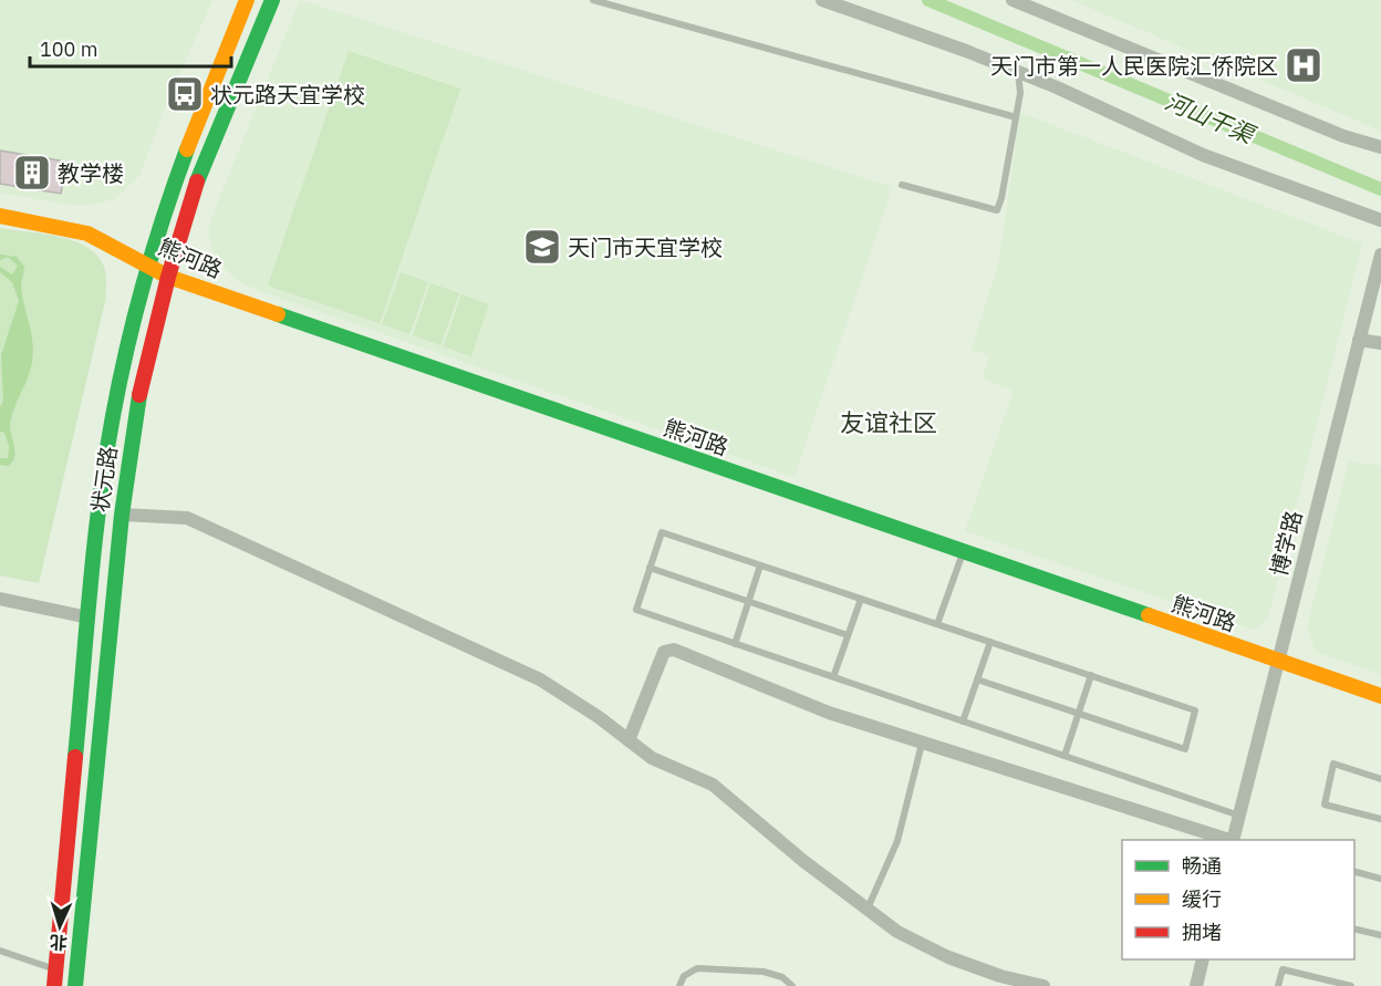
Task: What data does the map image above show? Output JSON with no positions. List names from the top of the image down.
{
  "streets": {
    "main road": ["熊河路", "状元路"],
    "street": ["博学路"]
  },
  "crossings": [
    ["熊河路", "状元路"],
    ["熊河路", "博学路"]
  ],
  "districts": ["友谊社区"],
  "water": ["河山干渠"],
  "places": {
    "hospital": ["天门市第一人民医院汇侨院区"],
    "bus stop": ["状元路天宜学校"],
    "building": ["教学楼"],
    "school or university": ["天门市天宜学校"]
  },
  "legend": ["畅通", "缓行", "拥堵"],
  "scale_bar": "100 m",
  "north": "bottom"
}
